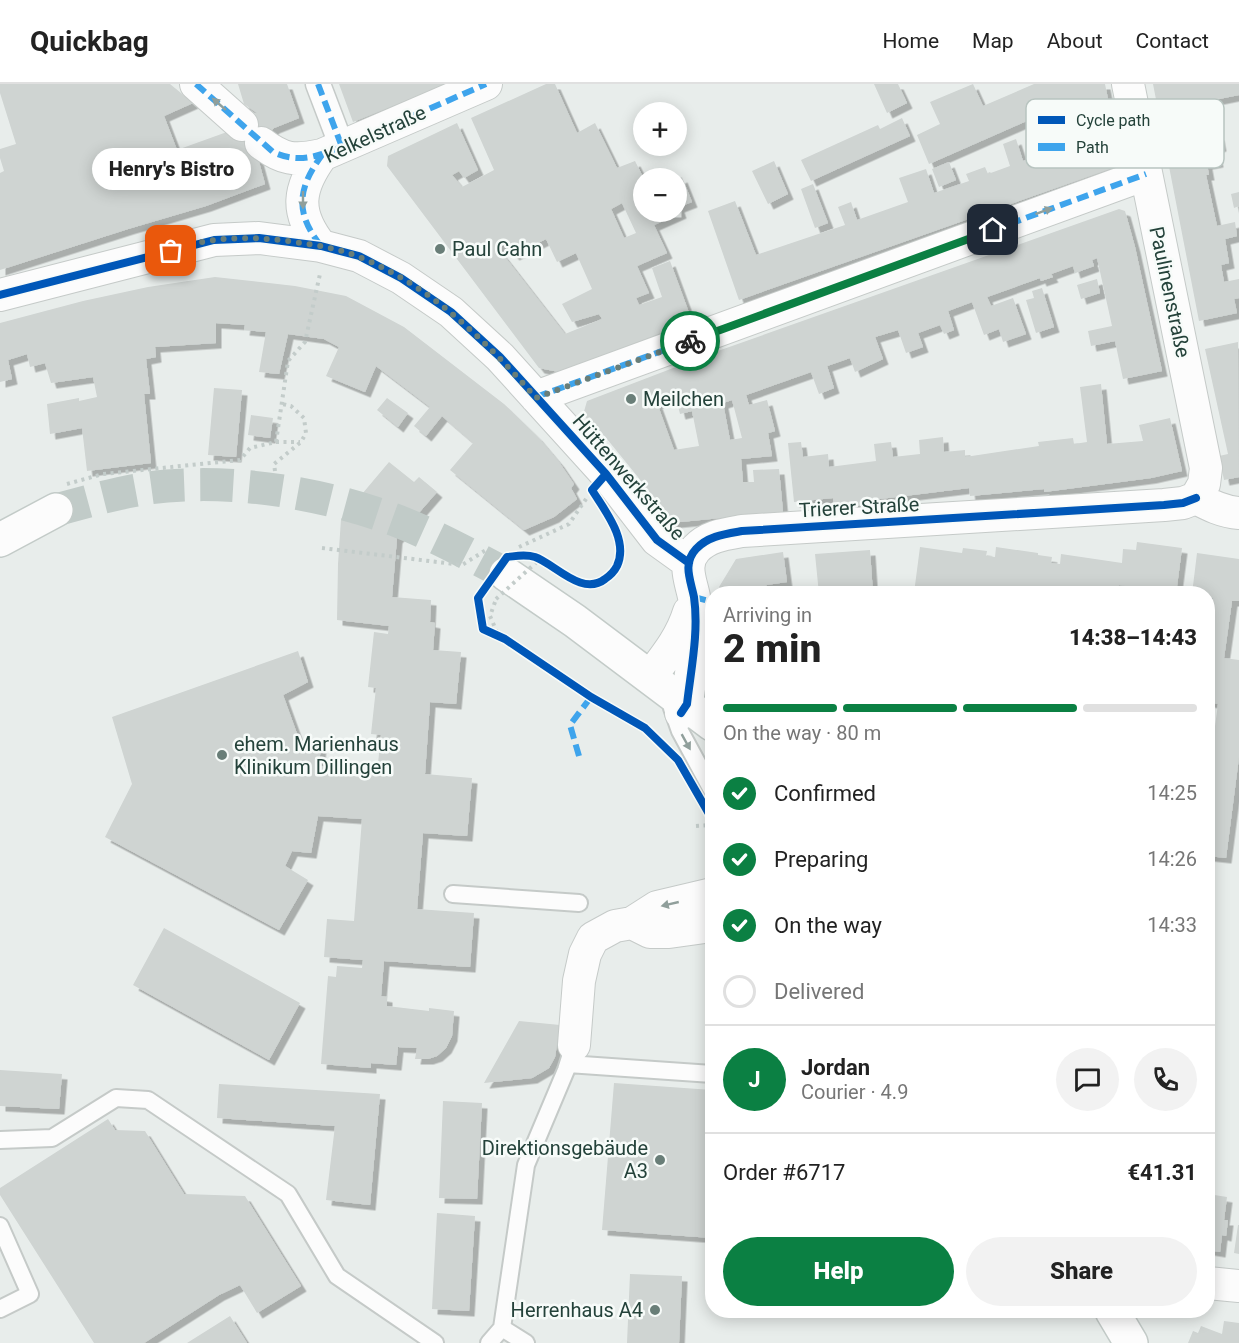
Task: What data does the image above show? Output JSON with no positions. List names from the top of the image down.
{
  "streets": {
    "street": [
      "Kelkelstraße",
      "Paulinenstraße",
      "Hüttenwerkstraße",
      "Trierer Straße"
    ]
  },
  "crossings": [
    ["Kelkelstraße", "Hüttenwerkstraße"],
    ["Paulinenstraße", "Trierer Straße"],
    ["Hüttenwerkstraße", "Trierer Straße"]
  ],
  "places": [
    "Paul Cahn",
    "Henry's Bistro",
    "Meilchen",
    "ehem. Marienhaus Klinikum Dillingen",
    "Direktionsgebäude A3",
    "Herrenhaus A4"
  ],
  "legend": ["Cycle path", "Path"],
  "page": {
    "header": "Quickbag",
    "nav": [
      "Home",
      "Map",
      "About",
      "Contact"
    ],
    "map_buttons": ["+", "−"],
    "bubble": "Henry's Bistro",
    "heading": ["2 min", "Arriving in", "14:38–14:43"],
    "panel": [
      "Jordan",
      "Courier · 4.9",
      "Order #6717",
      "€41.31"
    ],
    "bar": "On the way · 80 m",
    "list": [
      ["Confirmed", "14:25"],
      ["Preparing", "14:26"],
      ["On the way", "14:33"],
      "Delivered"
    ],
    "round": "J",
    "buttons": ["Help", "Share"]
  }
}
